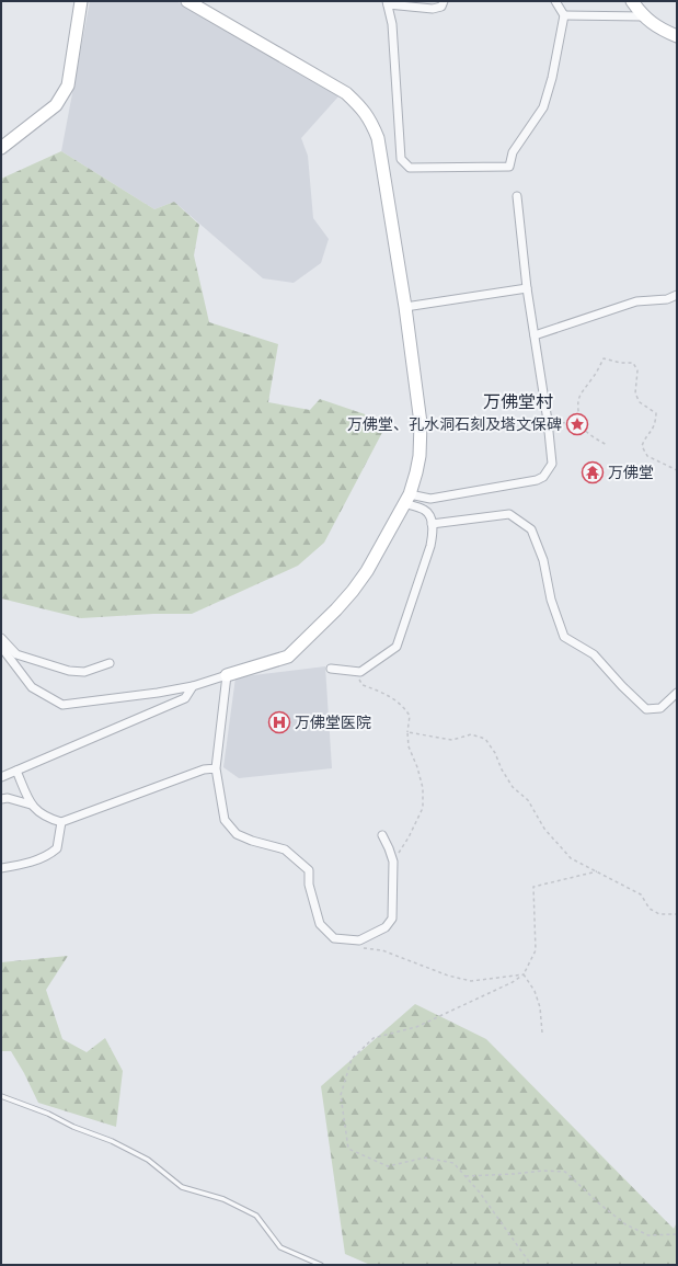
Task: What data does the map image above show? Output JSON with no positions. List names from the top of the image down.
{
  "districts": ["万佛堂村"],
  "places": {
    "place": ["万佛堂、孔水洞石刻及塔文保碑"],
    "temple": ["万佛堂"],
    "hospital": ["万佛堂医院"]
  }
}
